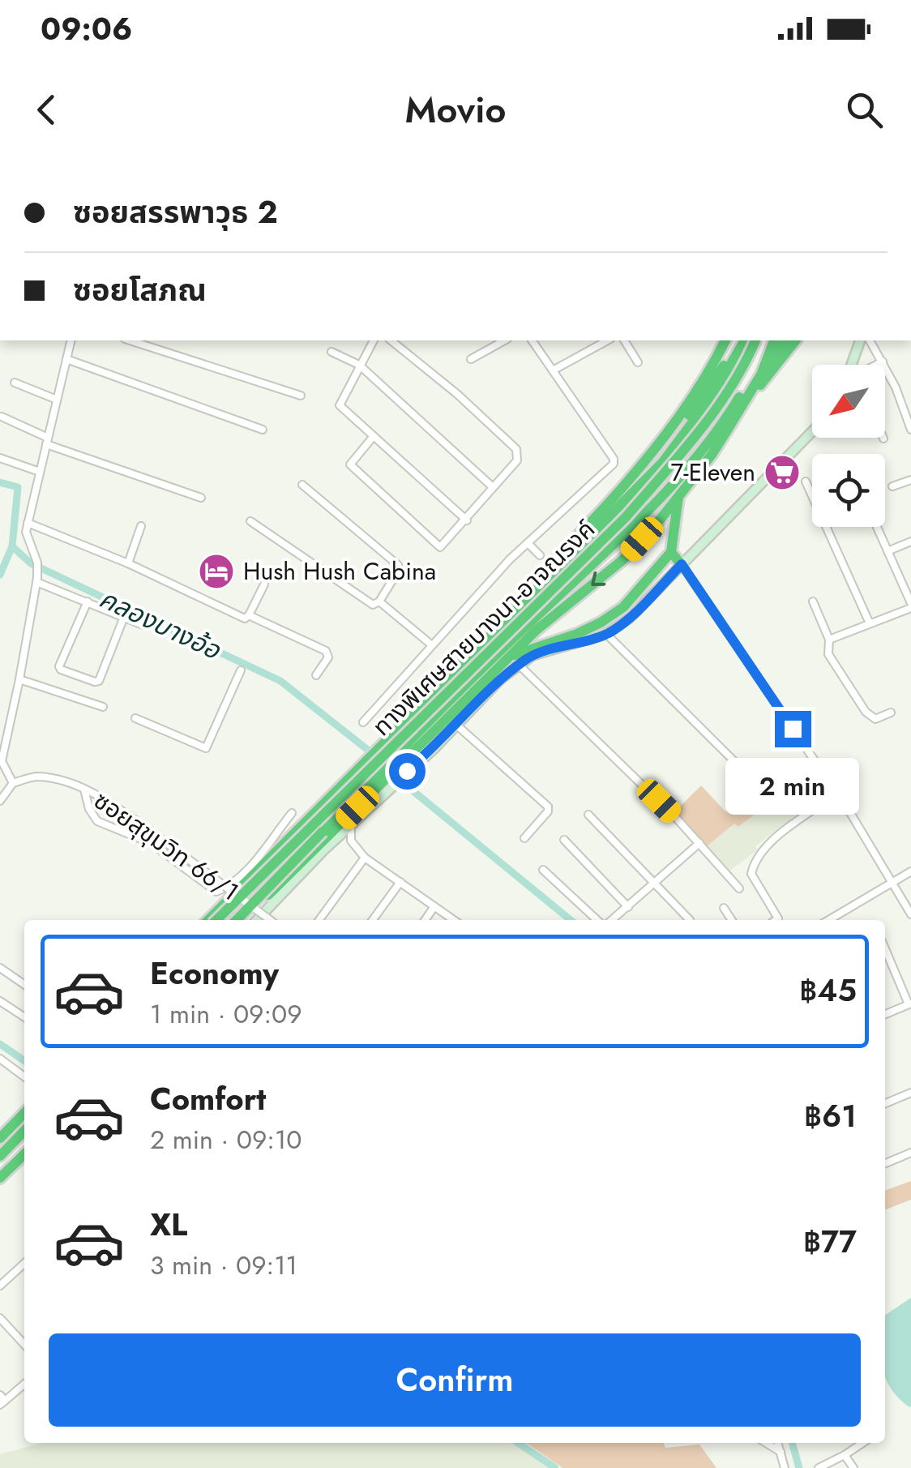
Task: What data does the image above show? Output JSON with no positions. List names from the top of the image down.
{
  "streets": {
    "highway": ["ทางพิเศษสายบางนา-อาจณรงค์"],
    "street": ["ซอยสุขุมวิท 66/1"]
  },
  "water": ["คลองบางอ้อ"],
  "places": {
    "supermarket": ["7-Eleven"],
    "hotel": ["Hush Hush Cabina"]
  },
  "north": "bottom left",
  "page": {
    "status": "09:06",
    "header": "Movio",
    "banner": ["ซอยสรรพาวุธ 2", "ซอยโสภณ"],
    "bubble": "2 min",
    "list": [
      {
        "name": "Economy",
        "note": "1 min · 09:09",
        "value": "฿45"
      },
      {
        "name": "Comfort",
        "note": "2 min · 09:10",
        "value": "฿61"
      },
      {
        "name": "XL",
        "note": "3 min · 09:11",
        "value": "฿77"
      }
    ],
    "buttons": "Confirm"
  }
}
